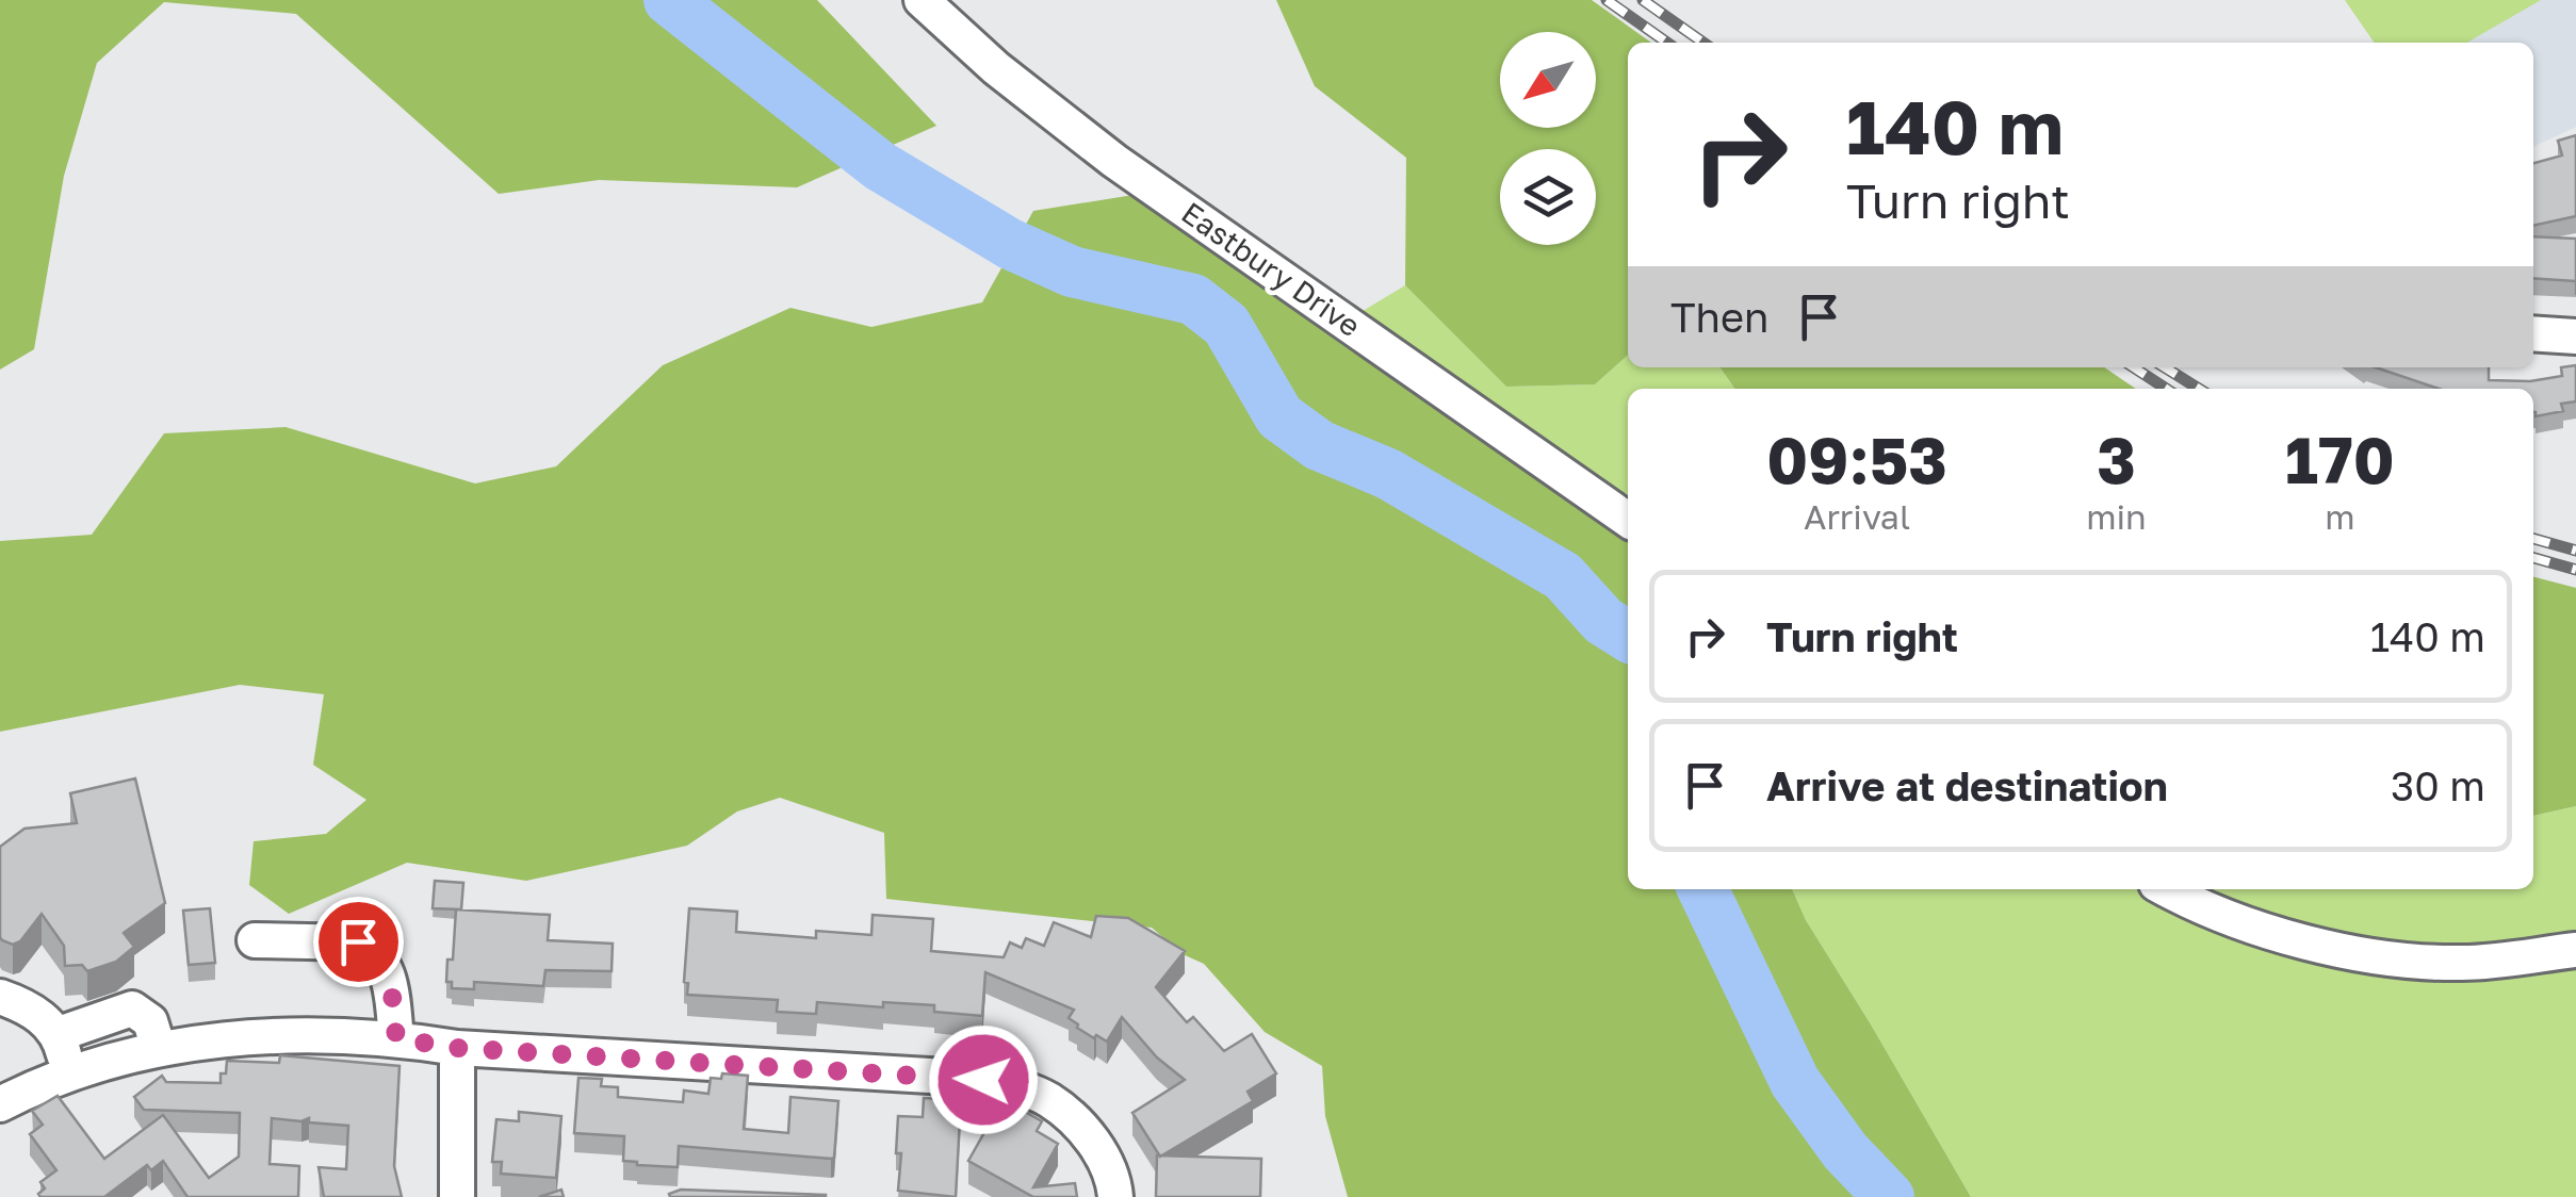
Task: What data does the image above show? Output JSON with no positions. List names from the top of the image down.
{
  "streets": {
    "street": ["Eastbury Drive"]
  },
  "north": "bottom left",
  "page": {
    "turn": ["140 m", "Turn right"],
    "then": "Then",
    "eta": [
      "09:53",
      "Arrival",
      "3",
      "min",
      "170",
      "m"
    ],
    "list": [
      {
        "name": "Turn right",
        "value": "140 m"
      },
      {
        "name": "Arrive at destination",
        "value": "30 m"
      }
    ]
  }
}
